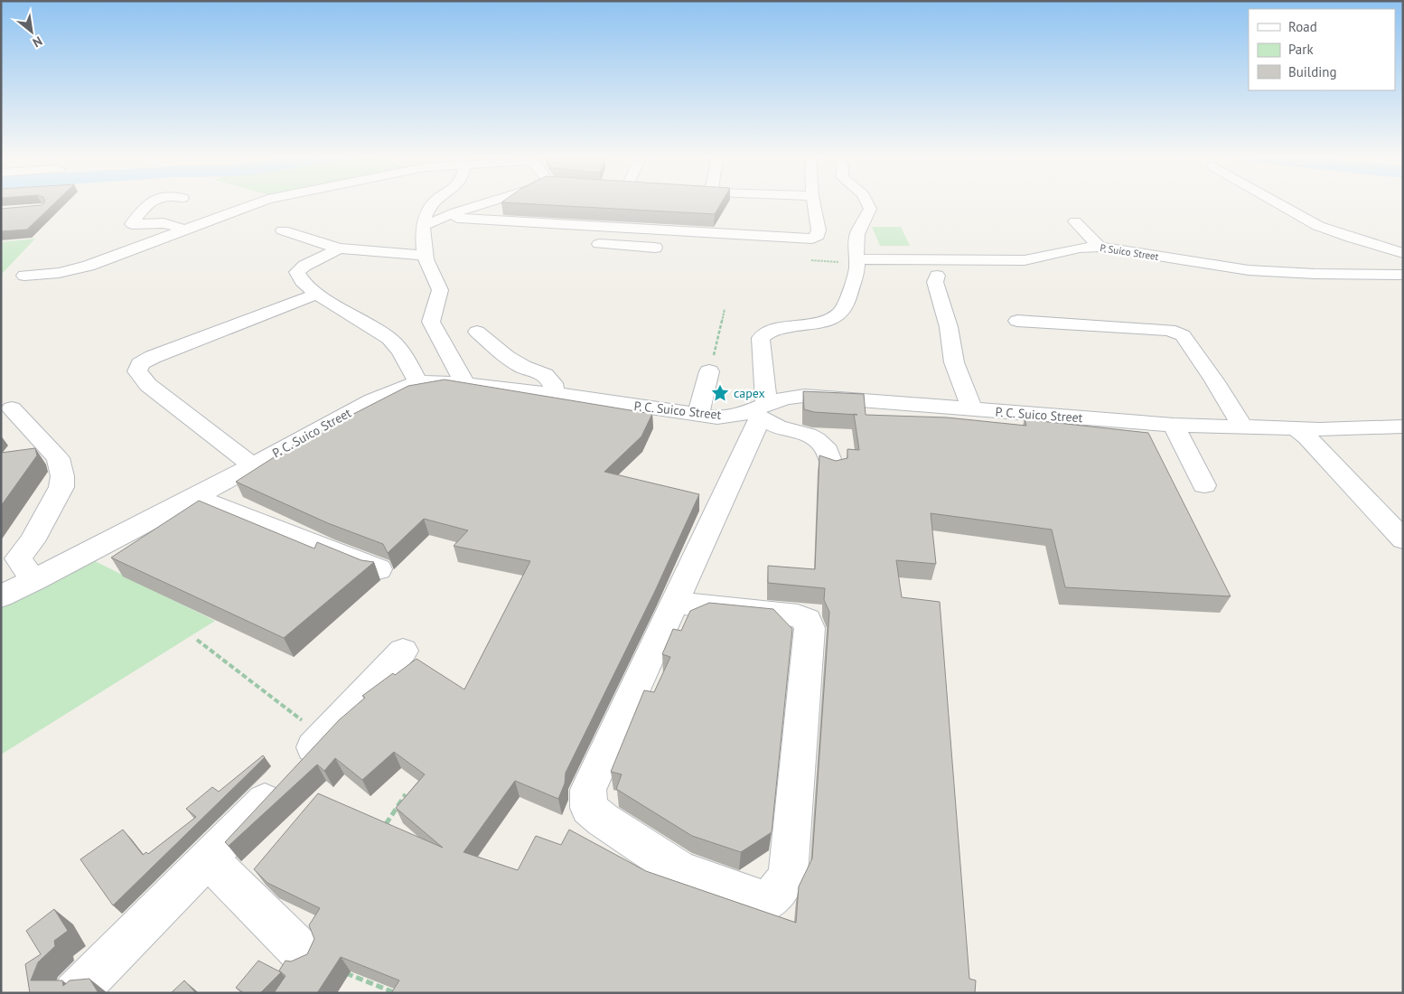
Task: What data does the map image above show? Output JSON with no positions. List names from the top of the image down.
{
  "streets": {
    "street": ["P. Suico Street", "P. C. Suico Street"]
  },
  "places": {
    "place": ["capex"]
  },
  "legend": ["Road", "Park", "Building"],
  "north": "bottom right"
}
